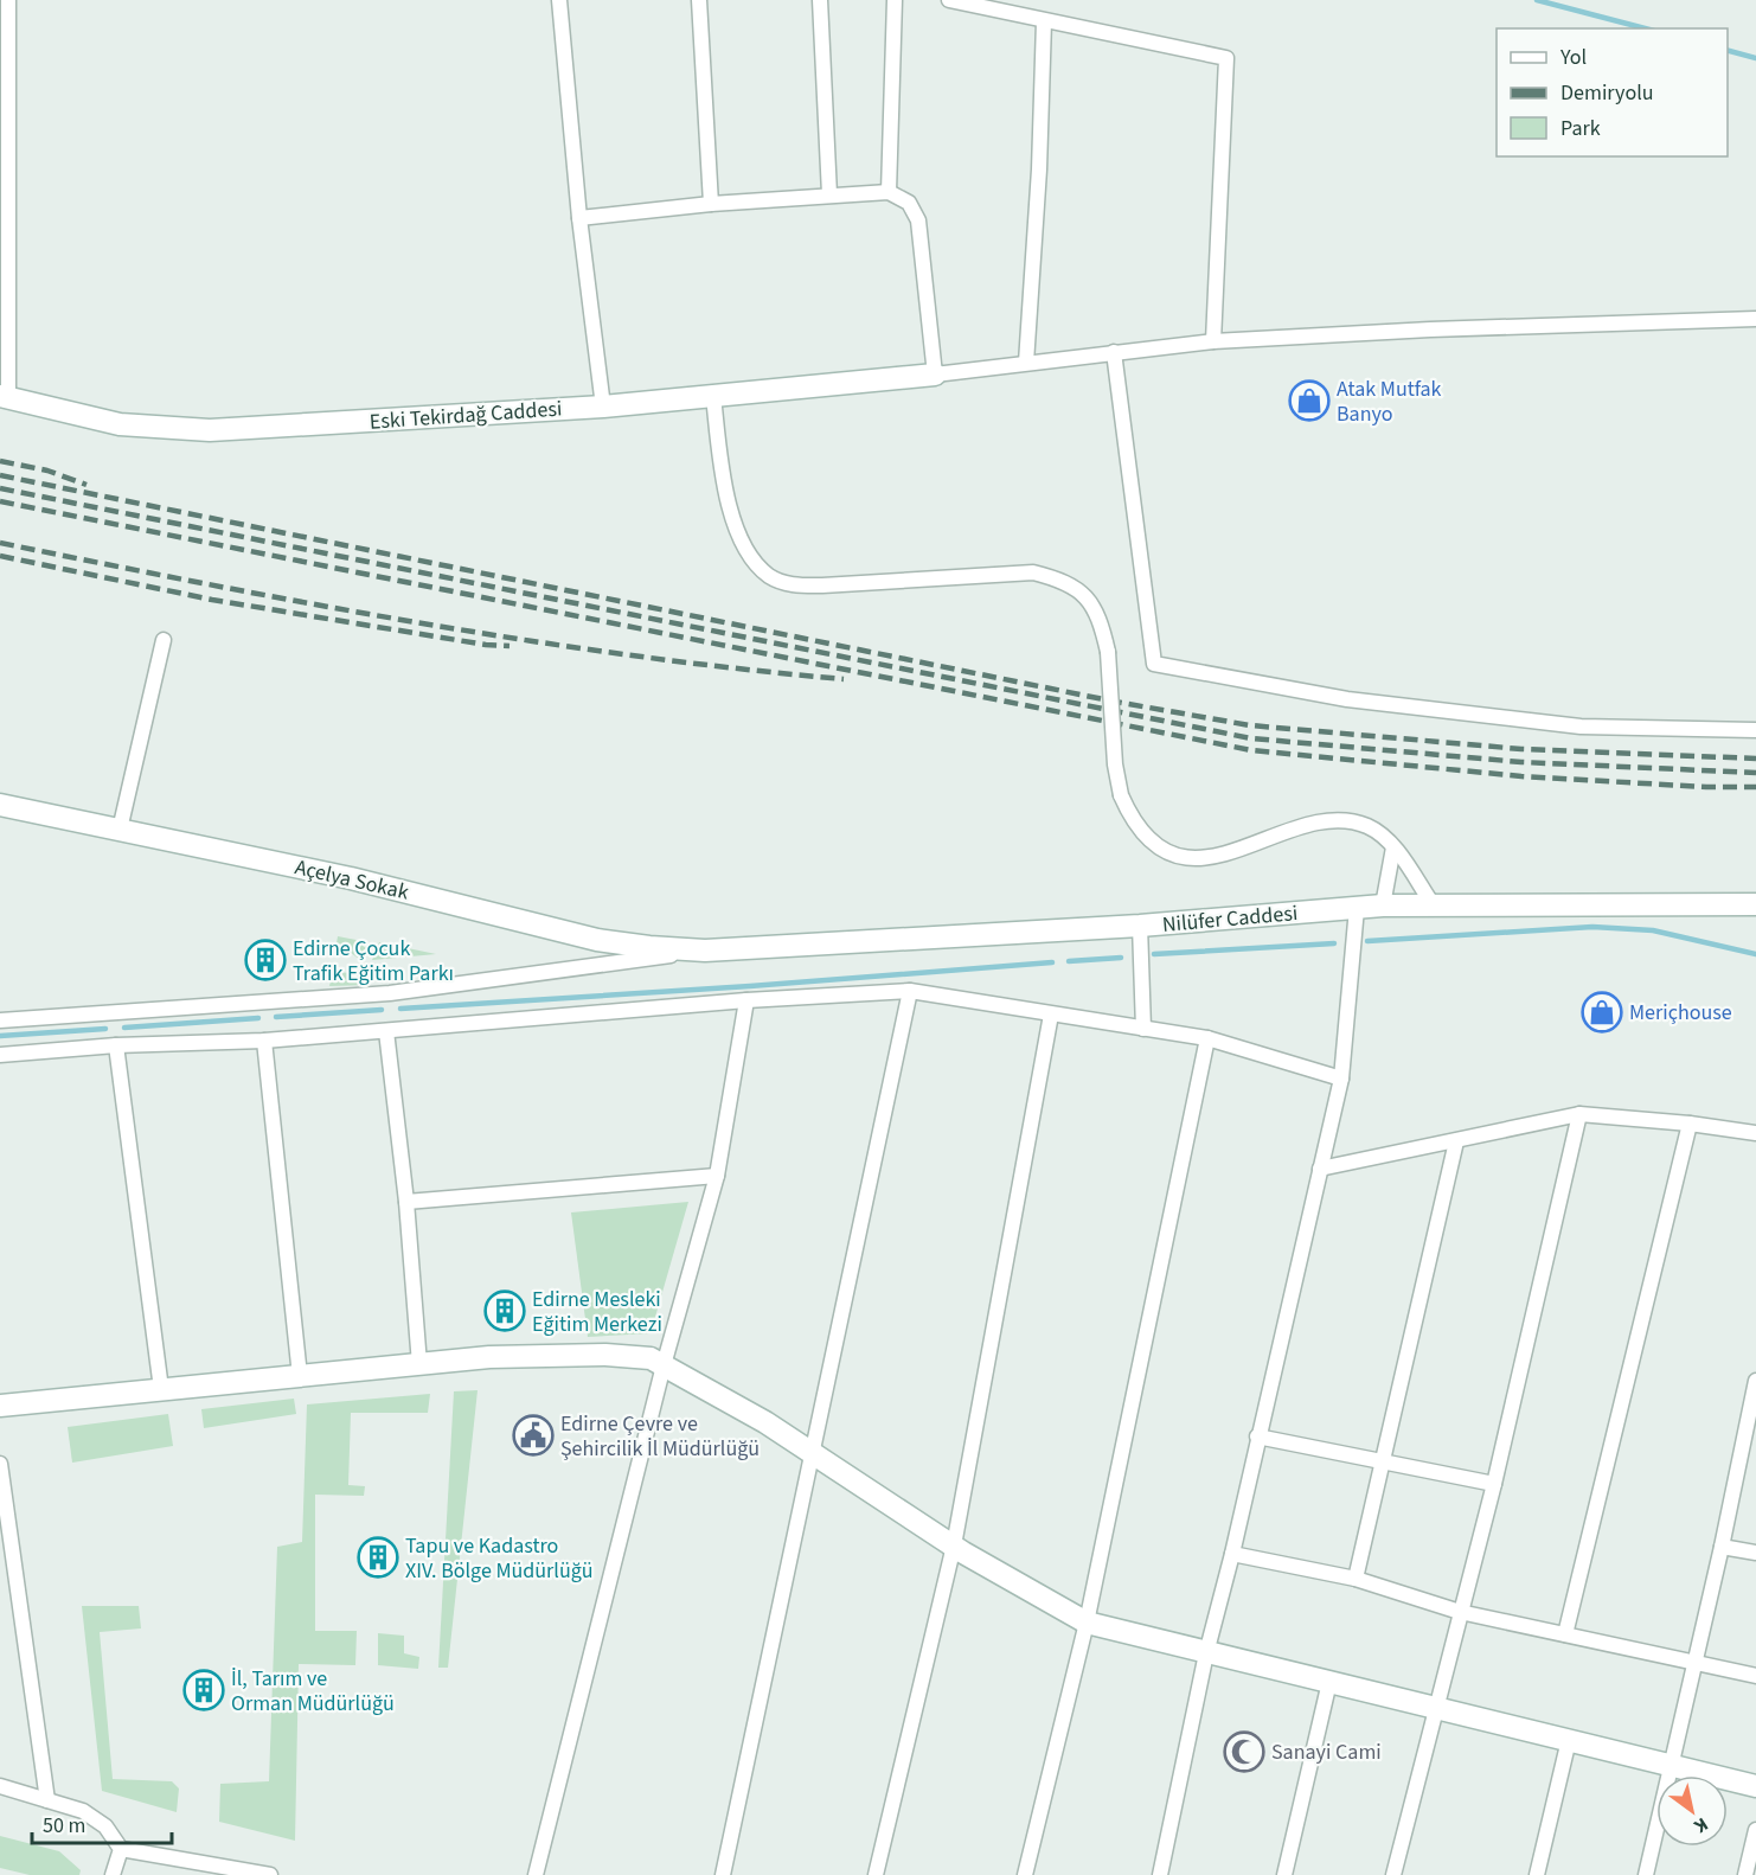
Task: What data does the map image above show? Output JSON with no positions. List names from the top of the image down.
{
  "streets": {
    "street": ["Eski Tekirdağ Caddesi", "Açelya Sokak", "Nilüfer Caddesi"]
  },
  "crossings": [
    ["Açelya Sokak", "Nilüfer Caddesi"]
  ],
  "places": {
    "shop": ["Atak Mutfak Banyo", "Meriçhouse"],
    "building": [
      "Edirne Çocuk Trafik Eğitim Parkı",
      "Edirne Mesleki Eğitim Merkezi",
      "Tapu ve Kadastro XIV. Bölge Müdürlüğü",
      "İl, Tarım ve Orman Müdürlüğü"
    ],
    "public building": ["Edirne Çevre ve Şehircilik İl Müdürlüğü"],
    "mosque": ["Sanayi Cami"]
  },
  "legend": ["Yol", "Demiryolu", "Park"],
  "scale_bar": "50 m",
  "north": "bottom right"
}
